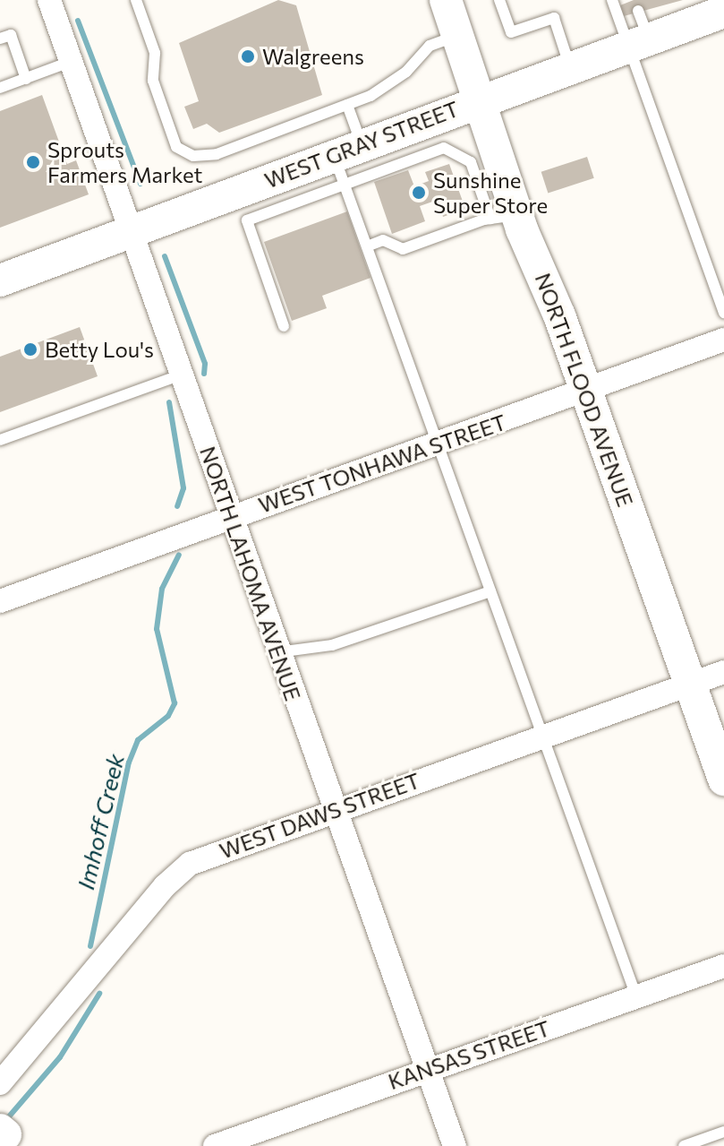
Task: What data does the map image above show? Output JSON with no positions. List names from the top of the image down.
{
  "streets": {
    "street": [
      "WEST GRAY STREET",
      "NORTH FLOOD AVENUE",
      "WEST TONHAWA STREET",
      "NORTH LAHOMA AVENUE",
      "WEST DAWS STREET",
      "KANSAS STREET"
    ]
  },
  "crossings": [
    ["WEST GRAY STREET", "NORTH FLOOD AVENUE"],
    ["WEST GRAY STREET", "NORTH LAHOMA AVENUE"],
    ["NORTH FLOOD AVENUE", "WEST TONHAWA STREET"],
    ["NORTH FLOOD AVENUE", "WEST DAWS STREET"],
    ["WEST TONHAWA STREET", "NORTH LAHOMA AVENUE"],
    ["NORTH LAHOMA AVENUE", "WEST DAWS STREET"],
    ["NORTH LAHOMA AVENUE", "KANSAS STREET"]
  ],
  "water": ["Imhoff Creek"],
  "places": [
    "Walgreens",
    "Sprouts Farmers Market",
    "Sunshine Super Store",
    "Betty Lou's"
  ]
}
